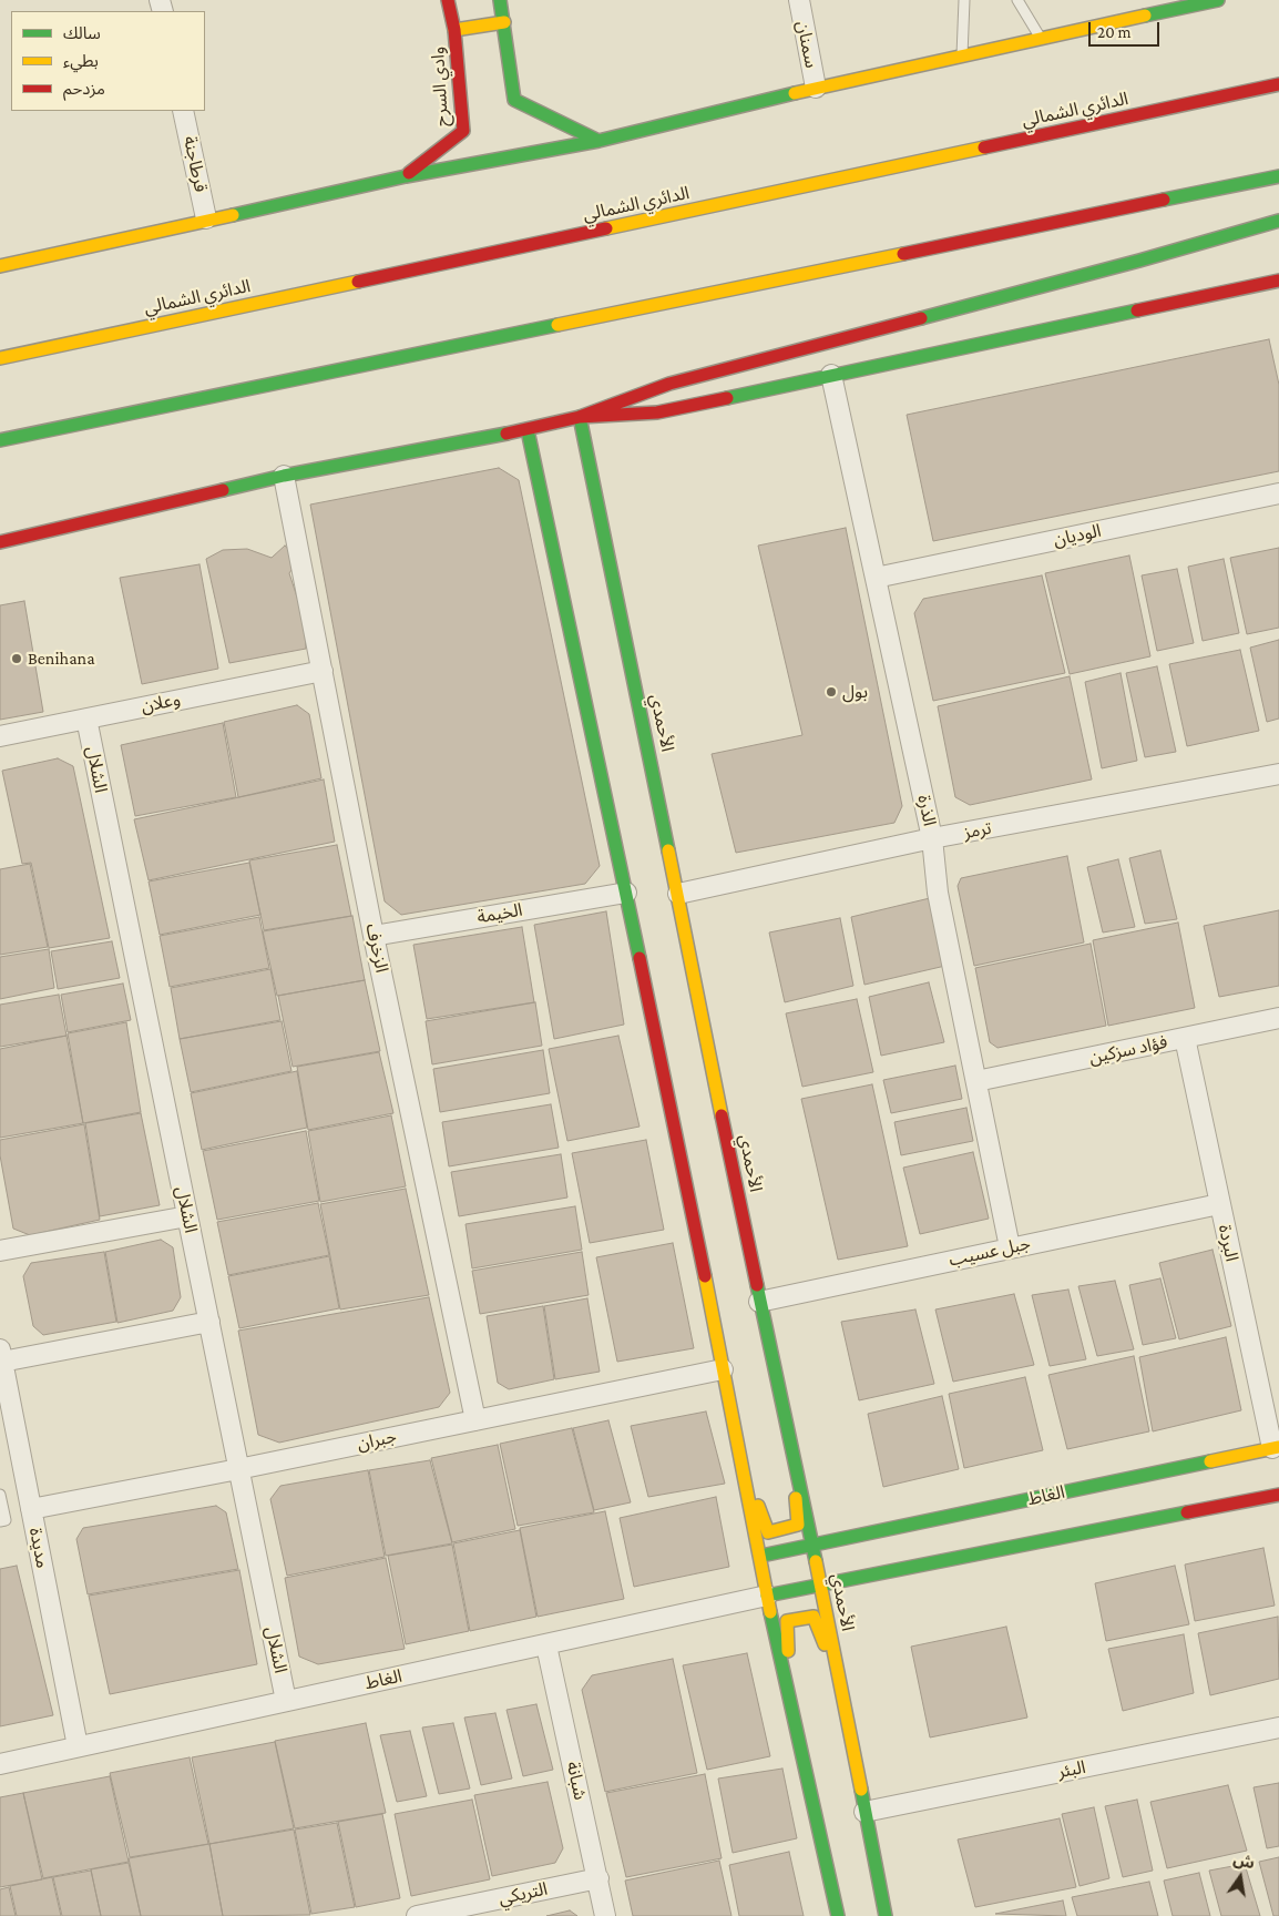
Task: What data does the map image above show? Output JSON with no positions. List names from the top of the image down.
{
  "streets": {
    "main road": [
      "وادي السرح",
      "الدائري الشمالي",
      "الأحمدي",
      "الغاط"
    ],
    "street": [
      "سمنان",
      "قرطاجنة",
      "الوديان",
      "وعلان",
      "الشلال",
      "الذرة",
      "ترمز",
      "الخيمة",
      "الزخرف",
      "فؤاد سزكين",
      "البردة",
      "جبل عسيب",
      "جبران",
      "مديدة",
      "البئر",
      "شبانة",
      "التريكي"
    ]
  },
  "crossings": [
    ["الوديان", "الذرة"],
    ["وعلان", "الشلال"],
    ["وعلان", "الزخرف"],
    ["الأحمدي", "ترمز"],
    ["الأحمدي", "جبل عسيب"],
    ["الأحمدي", "الغاط"],
    ["الأحمدي", "البئر"],
    ["الشلال", "جبران"],
    ["الشلال", "الغاط"],
    ["الذرة", "ترمز"],
    ["الذرة", "فؤاد سزكين"],
    ["الذرة", "جبل عسيب"],
    ["الخيمة", "الزخرف"],
    ["الزخرف", "جبران"],
    ["فؤاد سزكين", "البردة"],
    ["البردة", "جبل عسيب"],
    ["البردة", "الغاط"],
    ["جبران", "مديدة"],
    ["الغاط", "مديدة"],
    ["الغاط", "شبانة"],
    ["شبانة", "التريكي"]
  ],
  "places": ["Benihana", "بول"],
  "legend": ["سالك", "بطيء", "مزدحم"],
  "scale_bar": "20 m",
  "north": "top"
}
